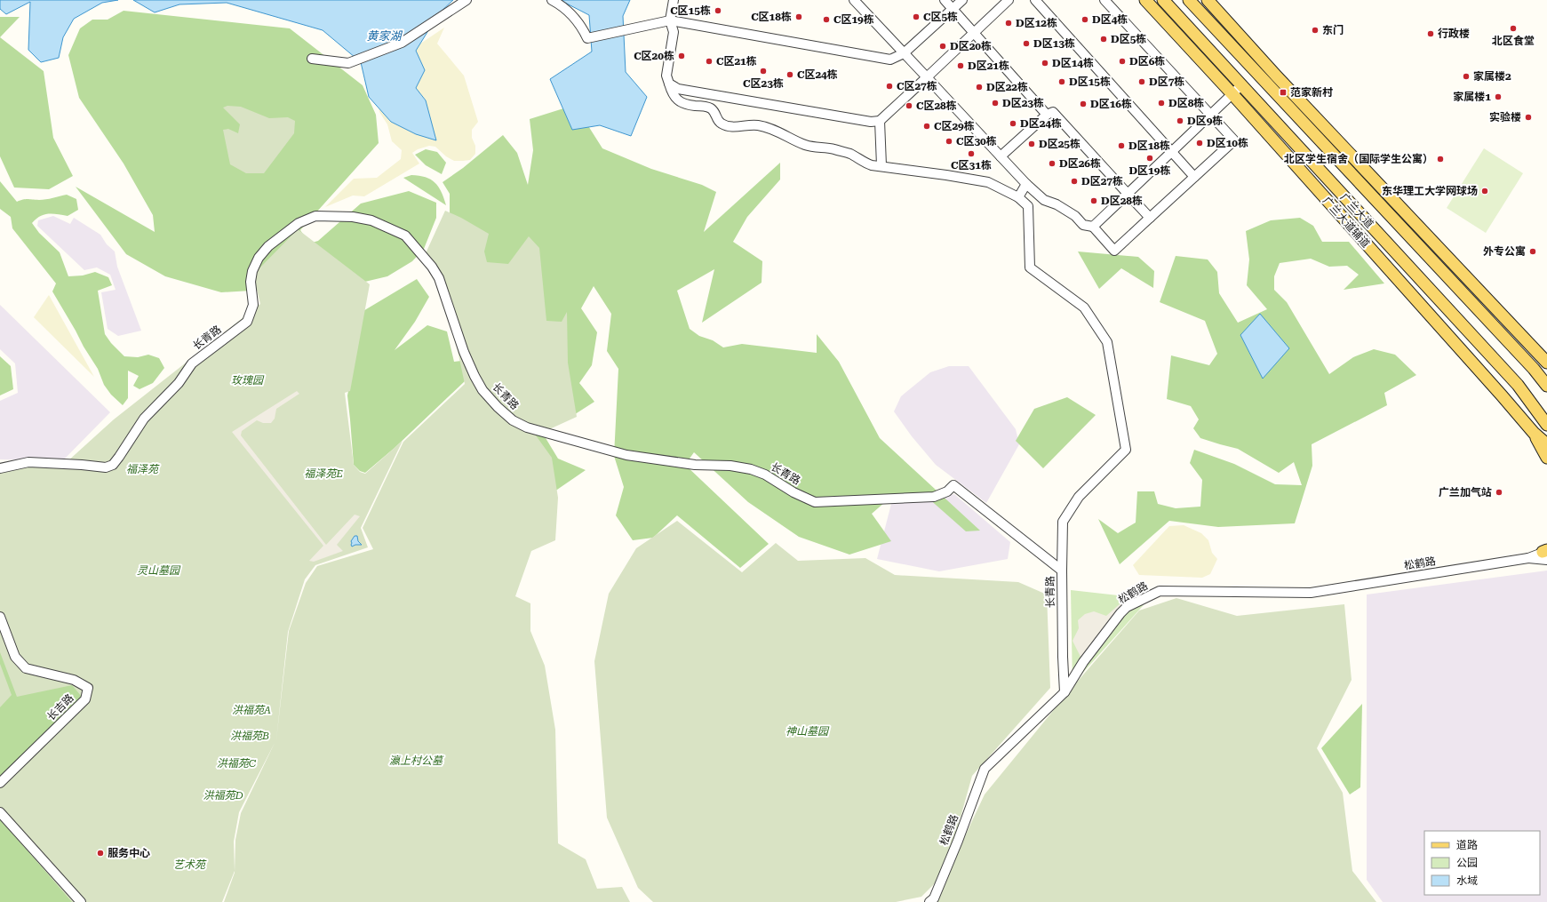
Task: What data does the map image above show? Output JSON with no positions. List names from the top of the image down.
{
  "streets": {
    "main road": ["广兰大道", "广兰大道辅道"],
    "street": ["长青路", "松鹤路", "长吉路"]
  },
  "crossings": [
    ["长青路", "松鹤路"]
  ],
  "water": ["黄家湖"],
  "parks": [
    "玫瑰园",
    "福泽苑",
    "福泽苑E",
    "灵山墓园",
    "洪福苑A",
    "神山墓园",
    "洪福苑B",
    "瀛上村公墓",
    "洪福苑C",
    "洪福苑D",
    "艺术苑"
  ],
  "places": {
    "other": [
      "C区15栋",
      "C区18栋",
      "C区5栋",
      "C区19栋",
      "D区4栋",
      "D区12栋",
      "北区食堂",
      "东门",
      "行政楼",
      "D区5栋",
      "D区13栋",
      "D区20栋",
      "C区20栋",
      "C区21栋",
      "D区6栋",
      "D区14栋",
      "D区21栋",
      "C区23栋",
      "C区24栋",
      "家属楼2",
      "D区15栋",
      "D区7栋",
      "C区27栋",
      "D区22栋",
      "家属楼1",
      "D区23栋",
      "D区8栋",
      "D区16栋",
      "C区28栋",
      "实验楼",
      "D区9栋",
      "D区24栋",
      "C区29栋",
      "C区30栋",
      "D区10栋",
      "D区25栋",
      "D区18栋",
      "C区31栋",
      "D区19栋",
      "北区学生宿舍（国际学生公寓）",
      "D区26栋",
      "D区27栋",
      "东华理工大学网球场",
      "D区28栋",
      "外专公寓",
      "广兰加气站",
      "服务中心"
    ],
    "transit": ["范家新村"]
  },
  "legend": ["道路", "公园", "水域"]
}
